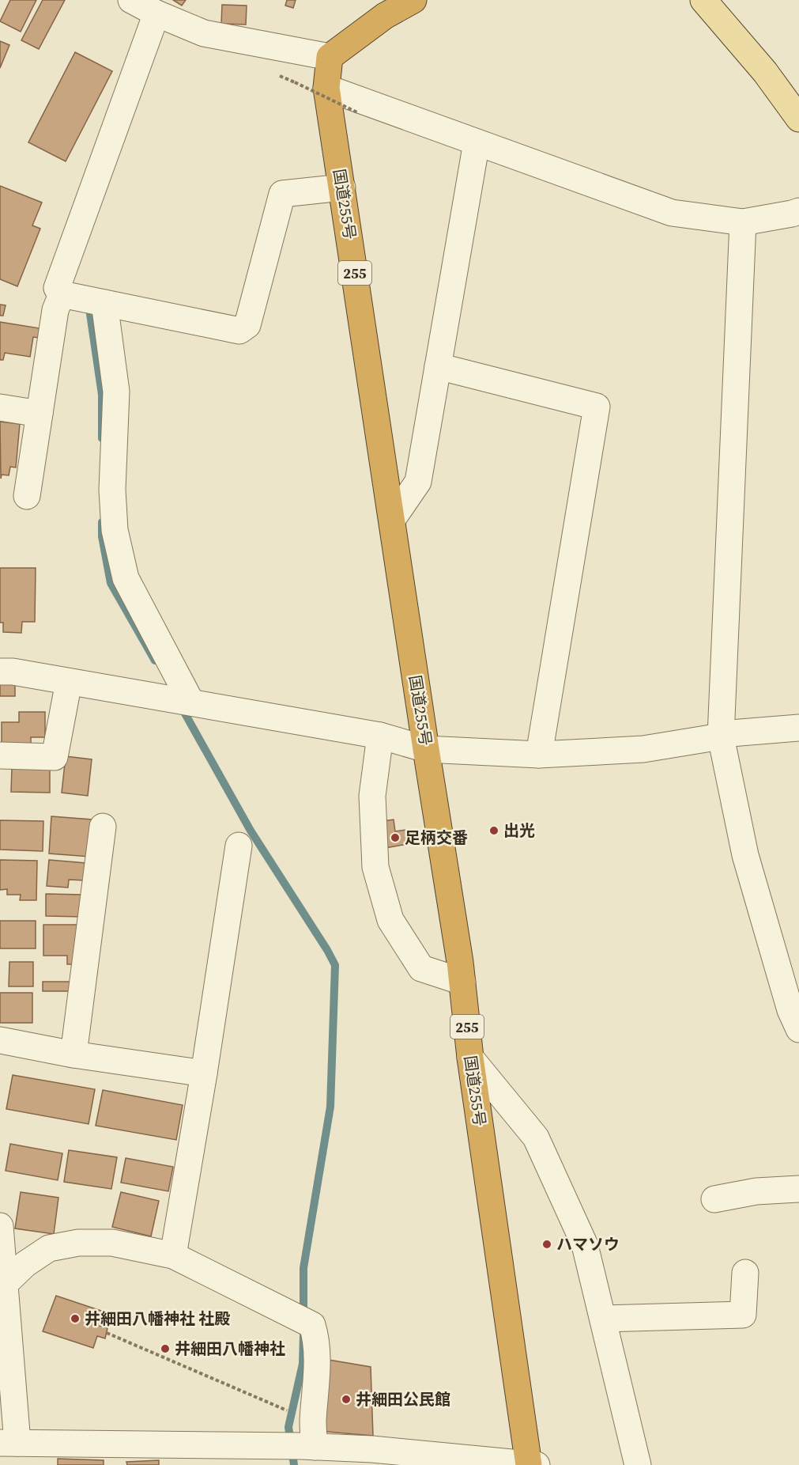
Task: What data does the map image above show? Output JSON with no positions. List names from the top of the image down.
{
  "streets": {
    "highway": ["国道255号", "255"]
  },
  "places": [
    "出光",
    "足柄交番",
    "ハマソウ",
    "井細田八幡神社 社殿",
    "井細田八幡神社",
    "井細田公民館"
  ]
}
